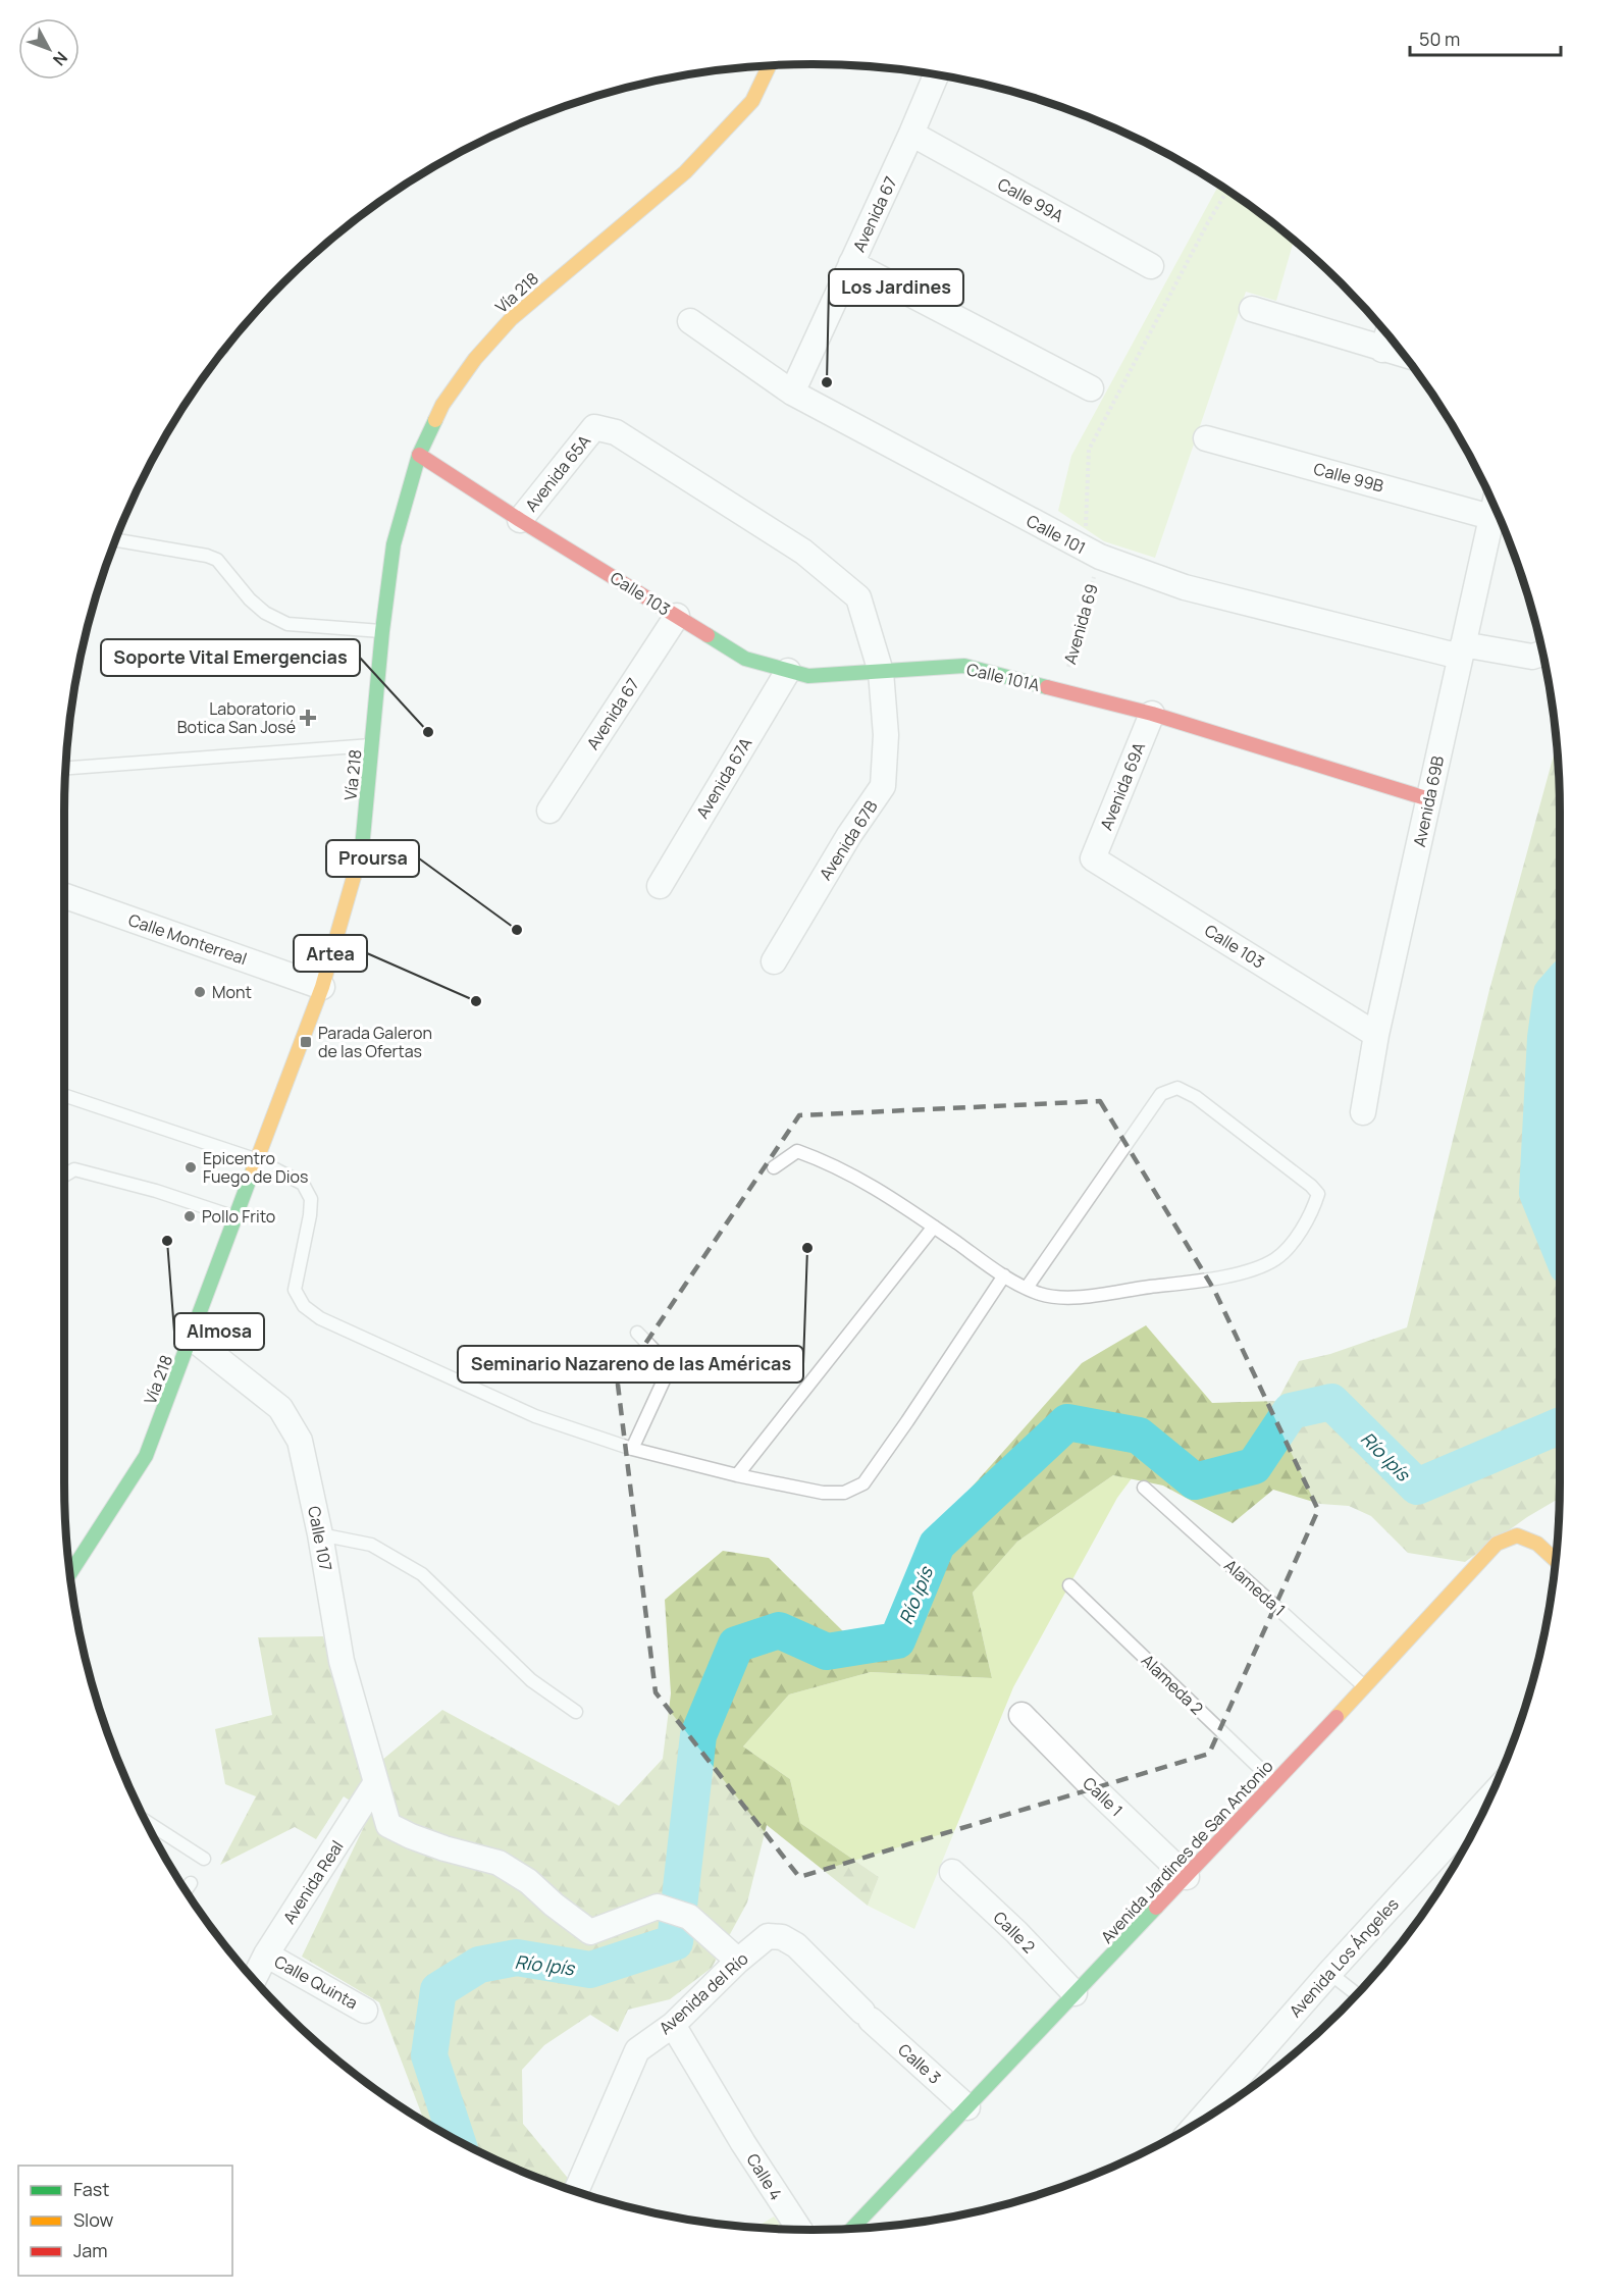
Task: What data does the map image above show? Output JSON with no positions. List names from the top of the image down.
{
  "streets": {
    "street": [
      "Calle 99A",
      "Avenida 67",
      "Vía 218",
      "Avenida 65A",
      "Calle 99B",
      "Calle 101",
      "Calle 103",
      "Calle 101A",
      "Avenida 67A",
      "Avenida 69A",
      "Avenida 69B",
      "Avenida 67B",
      "Calle Monterreal",
      "Calle 107",
      "Calle 1",
      "Avenida Jardines de San Antonio",
      "Avenida Real",
      "Calle 2",
      "Avenida Los Ángeles",
      "Calle Quinta",
      "Avenida del Río",
      "Calle 3",
      "Calle 4"
    ],
    "lane": ["Alameda 1", "Alameda 2"],
    "path": ["Avenida 69"]
  },
  "crossings": [
    ["Calle 99A", "Avenida 67"],
    ["Avenida 67", "Calle 101"],
    ["Avenida 67", "Calle 103"],
    ["Vía 218", "Calle 103"],
    ["Vía 218", "Calle Monterreal"],
    ["Vía 218", "Calle 107"],
    ["Avenida 65A", "Calle 103"],
    ["Avenida 65A", "Calle 101A"],
    ["Avenida 65A", "Avenida 67B"],
    ["Calle 99B", "Avenida 69B"],
    ["Calle 101", "Avenida 69"],
    ["Calle 101", "Avenida 69B"],
    ["Calle 103", "Calle 101A"],
    ["Calle 103", "Avenida 67A"],
    ["Calle 103", "Avenida 69A"],
    ["Calle 103", "Avenida 69B"],
    ["Calle 103", "Avenida 67B"],
    ["Avenida 69", "Calle 101A"],
    ["Calle 101A", "Avenida 69A"],
    ["Calle 101A", "Avenida 69B"],
    ["Calle 101A", "Avenida 67B"],
    ["Calle 107", "Avenida Real"],
    ["Calle 107", "Avenida del Río"],
    ["Alameda 1", "Avenida Jardines de San Antonio"],
    ["Alameda 2", "Avenida Jardines de San Antonio"],
    ["Calle 1", "Avenida Jardines de San Antonio"],
    ["Avenida Jardines de San Antonio", "Calle 2"],
    ["Avenida Jardines de San Antonio", "Calle 3"],
    ["Avenida Real", "Calle Quinta"],
    ["Avenida del Río", "Calle 3"],
    ["Avenida del Río", "Calle 4"]
  ],
  "water": ["Río Ipís"],
  "places": {
    "other": [
      "Los Jardines",
      "Soporte Vital Emergencias",
      "Proursa",
      "Mont",
      "Artea",
      "Epicentro Fuego de Dios",
      "Pollo Frito",
      "Almosa",
      "Seminario Nazareno de las Américas"
    ],
    "health": ["Laboratorio Botica San José"],
    "transit": ["Parada Galeron de las Ofertas"]
  },
  "legend": ["Fast", "Slow", "Jam"],
  "scale_bar": "50 m",
  "north": "bottom right"
}
